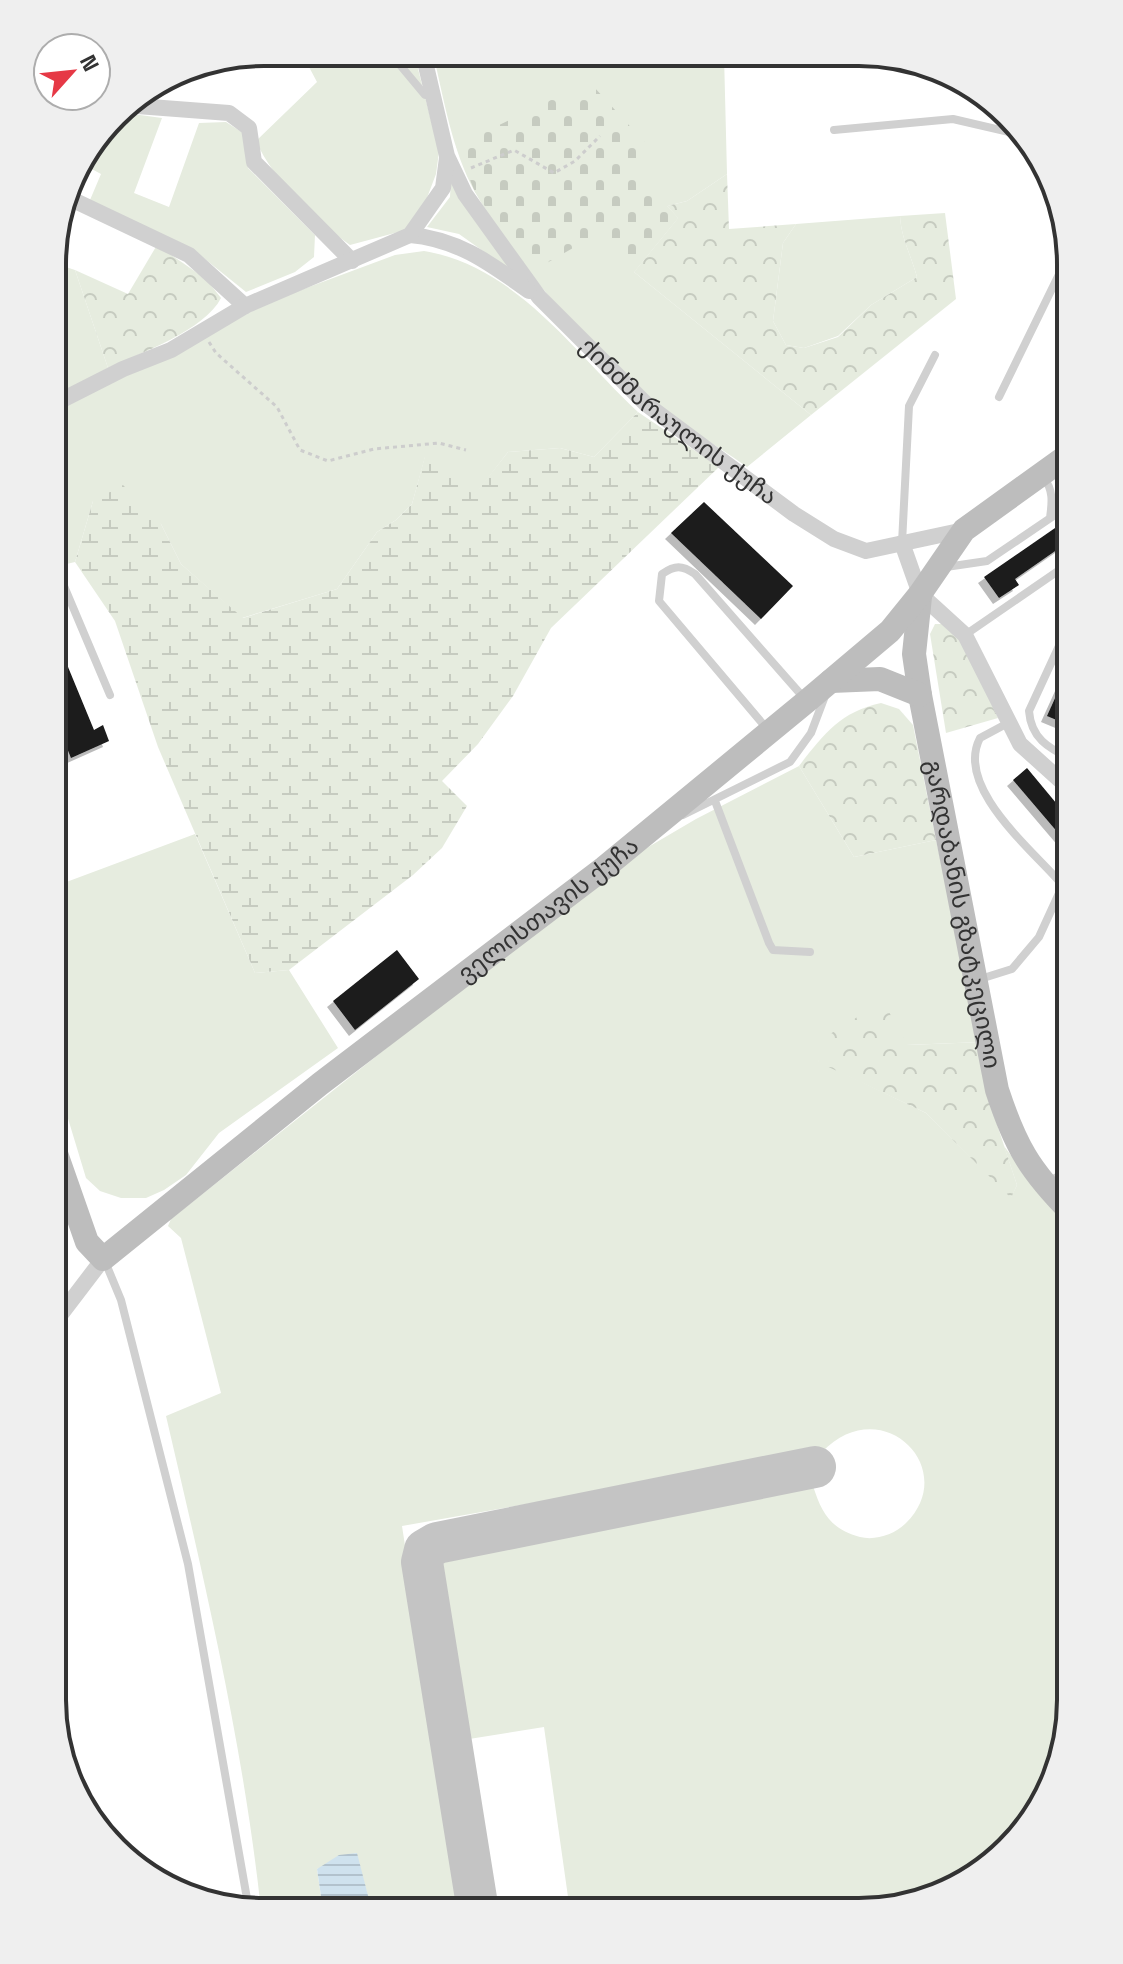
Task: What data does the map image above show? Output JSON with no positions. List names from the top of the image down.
{
  "streets": {
    "street": ["ქინძმარაულის ქუჩა", "ველისთავის ქუჩა", "გარდაბანის გზატკეცილი"]
  },
  "crossings": [
    ["ქინძმარაულის ქუჩა", "ველისთავის ქუჩა"],
    ["ველისთავის ქუჩა", "გარდაბანის გზატკეცილი"]
  ],
  "north": "top right"
}
